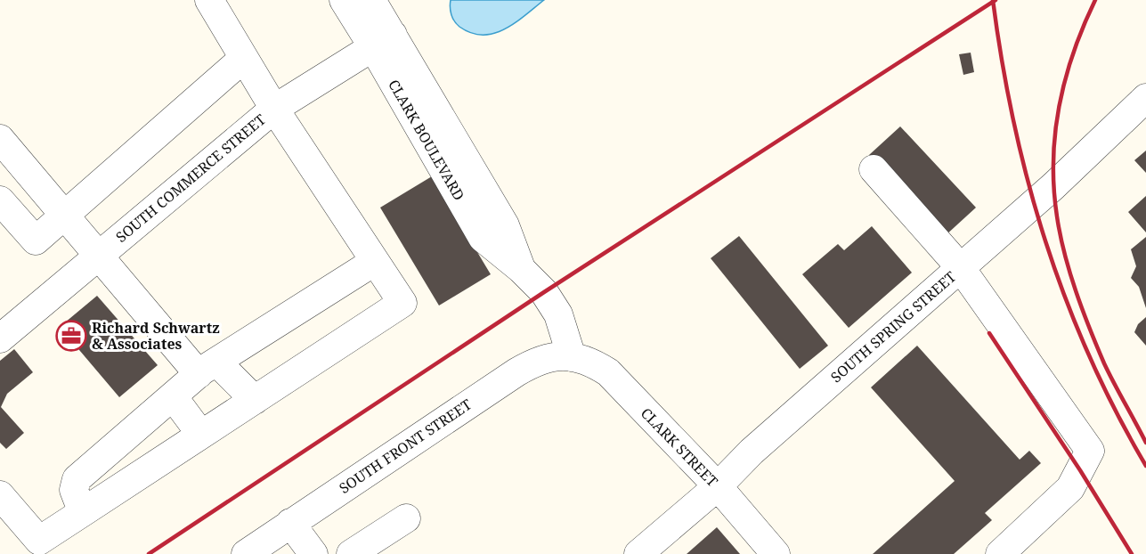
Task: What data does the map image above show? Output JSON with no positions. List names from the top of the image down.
{
  "streets": {
    "street": [
      "CLARK BOULEVARD",
      "SOUTH COMMERCE STREET",
      "SOUTH SPRING STREET",
      "SOUTH FRONT STREET",
      "CLARK STREET"
    ]
  },
  "crossings": [
    ["CLARK BOULEVARD", "SOUTH COMMERCE STREET"],
    ["CLARK BOULEVARD", "SOUTH FRONT STREET"],
    ["CLARK BOULEVARD", "CLARK STREET"],
    ["SOUTH SPRING STREET", "CLARK STREET"],
    ["SOUTH FRONT STREET", "CLARK STREET"]
  ],
  "places": {
    "office": ["Richard Schwartz & Associates"]
  }
}
